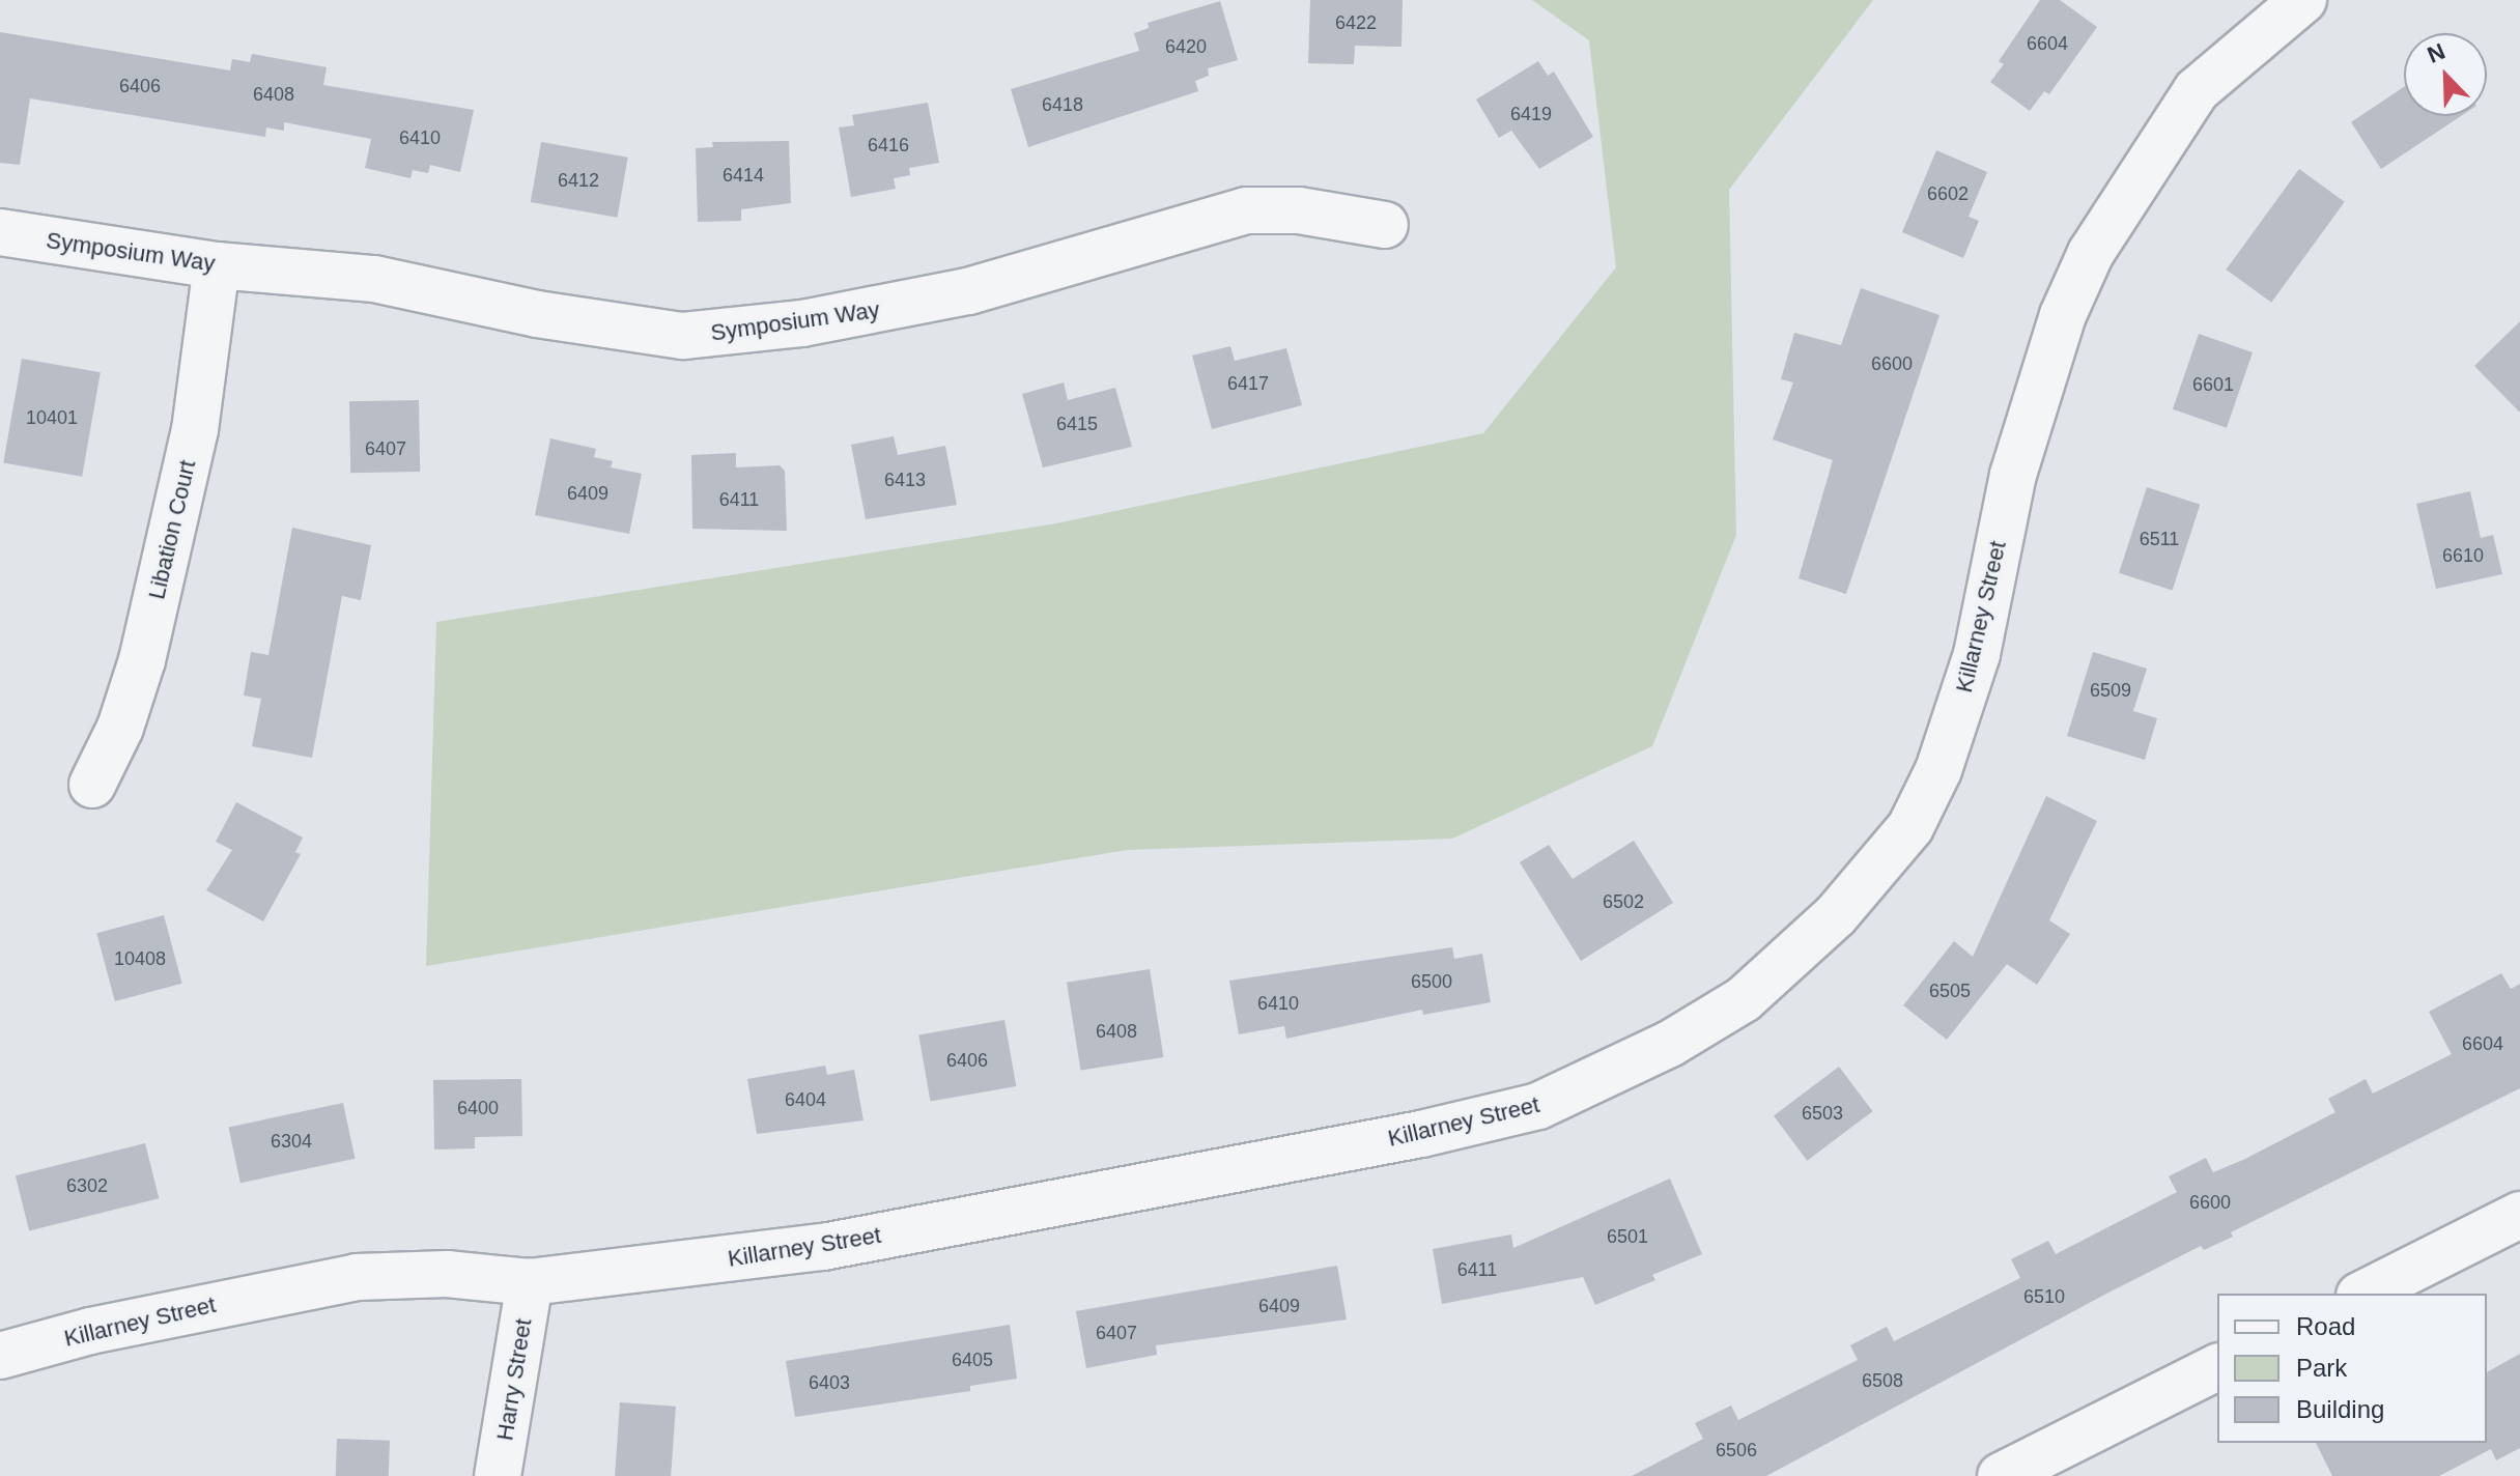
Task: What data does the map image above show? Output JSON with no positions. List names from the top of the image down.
{
  "streets": {
    "street": [
      "Symposium Way",
      "Libation Court",
      "Killarney Street",
      "Harry Street"
    ]
  },
  "crossings": [
    ["Symposium Way", "Libation Court"],
    ["Killarney Street", "Harry Street"]
  ],
  "house_numbers": [
    "6422",
    "6604",
    "6420",
    "6406",
    "6408",
    "6418",
    "6419",
    "6410",
    "6416",
    "6414",
    "6412",
    "6602",
    "6600",
    "6417",
    "6601",
    "10401",
    "6415",
    "6407",
    "6413",
    "6409",
    "6411",
    "6511",
    "6610",
    "6509",
    "6502",
    "10408",
    "6500",
    "6505",
    "6410",
    "6408",
    "6604",
    "6406",
    "6404",
    "6400",
    "6503",
    "6304",
    "6302",
    "6600",
    "6501",
    "6411",
    "6510",
    "6409",
    "6407",
    "6405",
    "6508",
    "6403",
    "6506"
  ],
  "legend": ["Road", "Park", "Building"],
  "north": "top left"
}
